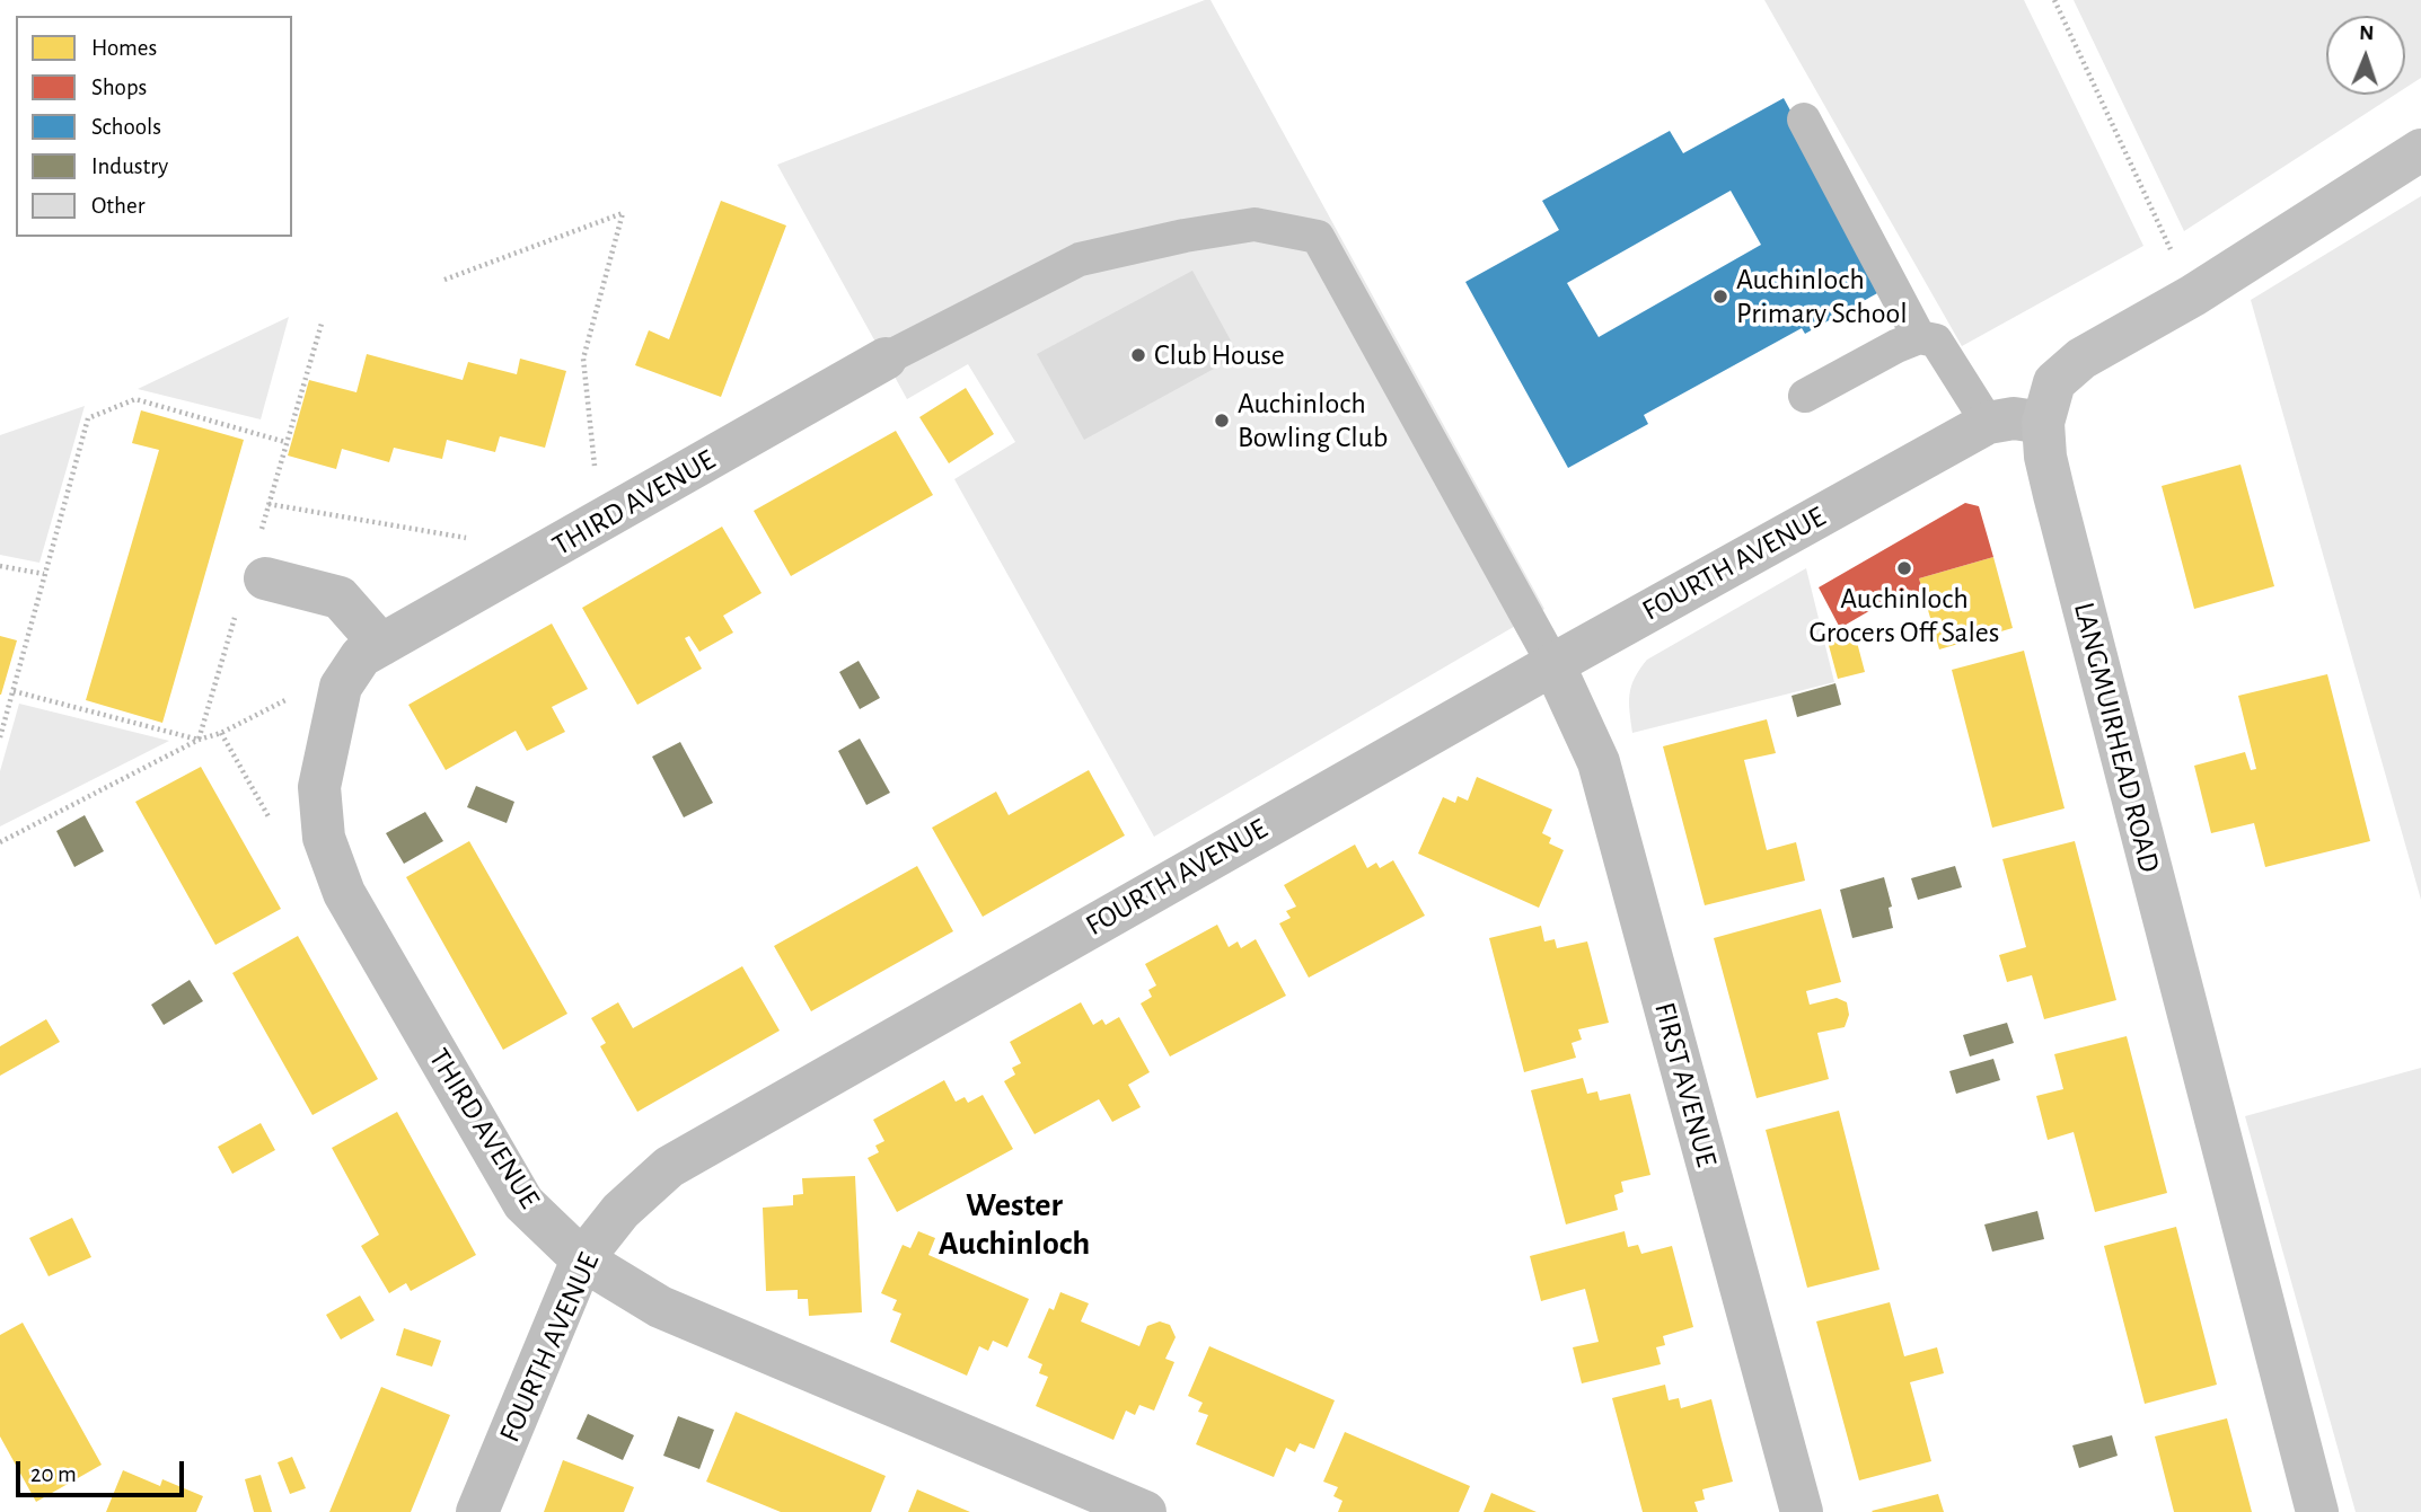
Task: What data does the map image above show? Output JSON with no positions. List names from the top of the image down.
{
  "streets": {
    "street": [
      "THIRD AVENUE",
      "FOURTH AVENUE",
      "LANGMUIRHEAD ROAD",
      "FIRST AVENUE"
    ]
  },
  "crossings": [
    ["THIRD AVENUE", "FOURTH AVENUE"],
    ["FOURTH AVENUE", "LANGMUIRHEAD ROAD"],
    ["FOURTH AVENUE", "FIRST AVENUE"]
  ],
  "districts": ["Wester Auchinloch"],
  "places": [
    "Auchinloch Primary School",
    "Club House",
    "Auchinloch Bowling Club",
    "Auchinloch Grocers Off Sales"
  ],
  "legend": [
    "Homes",
    "Shops",
    "Schools",
    "Industry",
    "Other"
  ],
  "scale_bar": "20 m",
  "north": "top"
}
